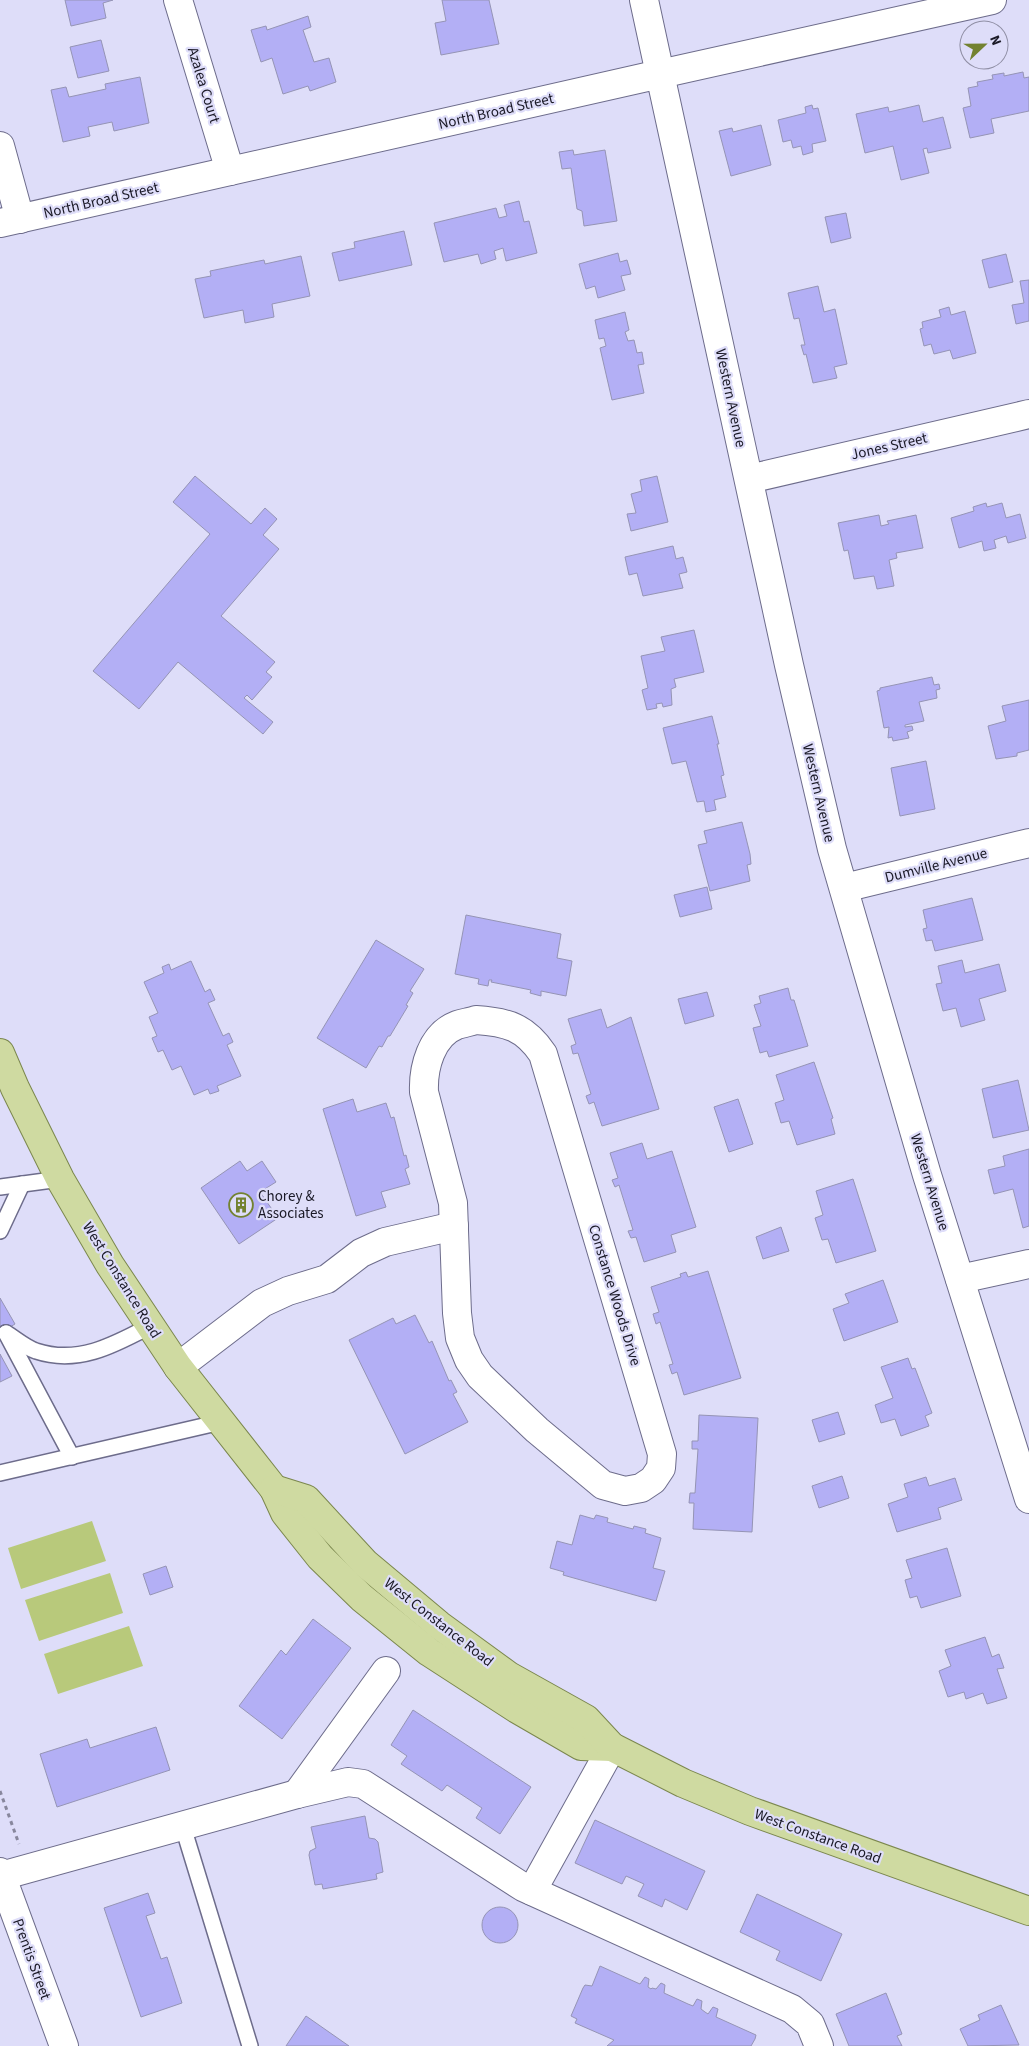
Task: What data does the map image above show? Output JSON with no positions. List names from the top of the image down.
{
  "streets": {
    "main road": ["West Constance Road"],
    "street": [
      "Azalea Court",
      "North Broad Street",
      "Western Avenue",
      "Jones Street",
      "Dumville Avenue",
      "Constance Woods Drive",
      "Prentis Street"
    ]
  },
  "crossings": [
    ["Azalea Court", "North Broad Street"],
    ["North Broad Street", "Western Avenue"],
    ["Western Avenue", "Jones Street"],
    ["Western Avenue", "Dumville Avenue"]
  ],
  "places": {
    "building": ["Chorey & Associates"]
  },
  "north": "right"
}
